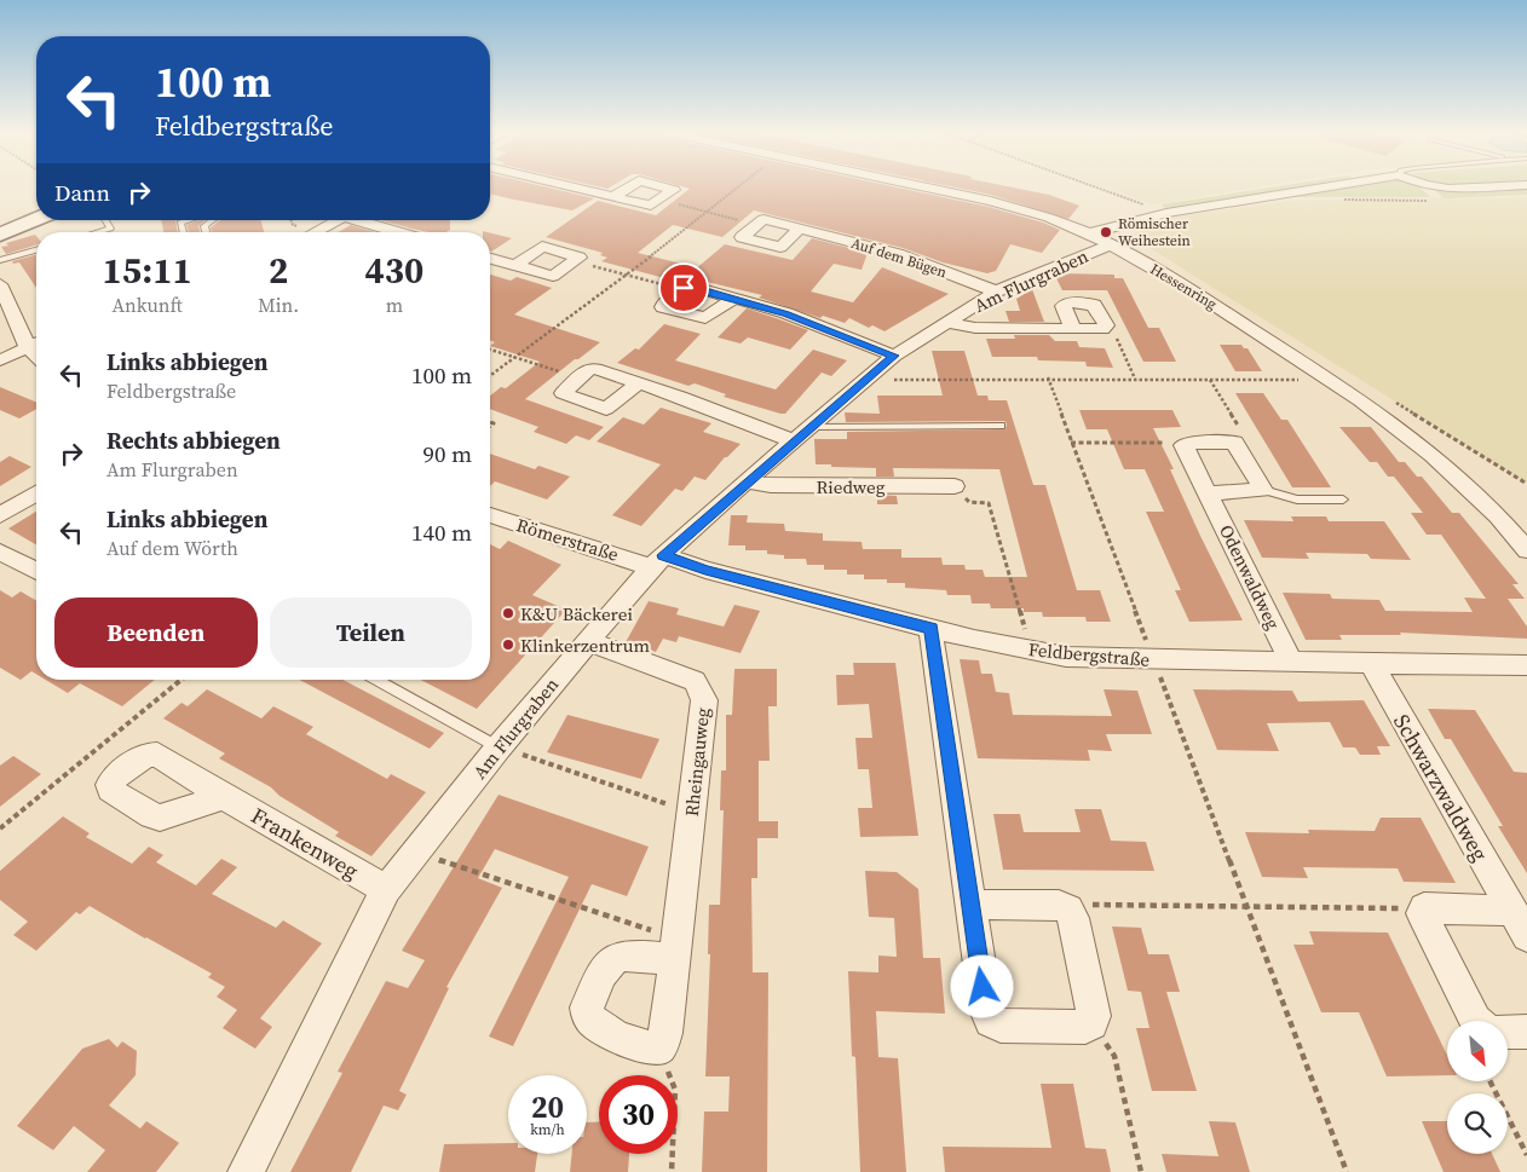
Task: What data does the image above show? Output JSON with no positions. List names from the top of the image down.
{
  "streets": {
    "street": [
      "Auf dem Bügen",
      "Am Flurgraben",
      "Hessenring",
      "Riedweg",
      "Römerstraße",
      "Odenwaldweg",
      "Feldbergstraße",
      "Rheingauweg",
      "Schwarzwaldweg",
      "Frankenweg"
    ]
  },
  "crossings": [
    ["Auf dem Bügen", "Am Flurgraben"],
    ["Am Flurgraben", "Hessenring"],
    ["Am Flurgraben", "Riedweg"],
    ["Am Flurgraben", "Römerstraße"],
    ["Am Flurgraben", "Feldbergstraße"],
    ["Am Flurgraben", "Rheingauweg"],
    ["Am Flurgraben", "Frankenweg"],
    ["Römerstraße", "Feldbergstraße"],
    ["Odenwaldweg", "Feldbergstraße"],
    ["Feldbergstraße", "Schwarzwaldweg"]
  ],
  "places": ["Römischer Weihestein", "K&U Bäckerei", "Klinkerzentrum"],
  "north": "bottom right",
  "page": {
    "turn": ["100 m", "Feldbergstraße"],
    "then": "Dann",
    "eta": [
      "15:11",
      "Ankunft",
      "2",
      "Min.",
      "430",
      "m"
    ],
    "list": [
      {
        "name": "Links abbiegen",
        "note": "Feldbergstraße",
        "value": "100 m"
      },
      {
        "name": "Rechts abbiegen",
        "note": "Am Flurgraben",
        "value": "90 m"
      },
      {
        "name": "Links abbiegen",
        "note": "Auf dem Wörth",
        "value": "140 m"
      }
    ],
    "buttons": ["Beenden", "Teilen"],
    "speed": "20 km/h",
    "limit": "30"
  }
}
